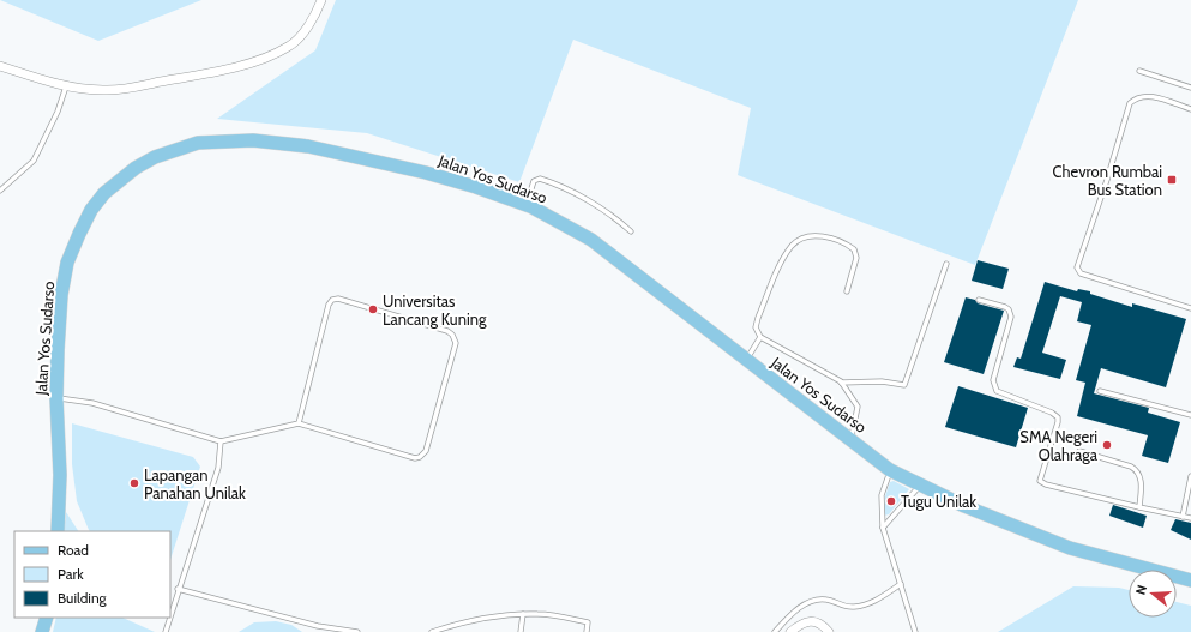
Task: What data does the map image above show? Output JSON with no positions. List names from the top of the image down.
{
  "streets": {
    "main road": ["Jalan Yos Sudarso"]
  },
  "places": {
    "transit": ["Chevron Rumbai Bus Station"],
    "other": [
      "Universitas Lancang Kuning",
      "SMA Negeri Olahraga",
      "Lapangan Panahan Unilak",
      "Tugu Unilak"
    ]
  },
  "legend": ["Road", "Park", "Building"],
  "north": "left"
}
